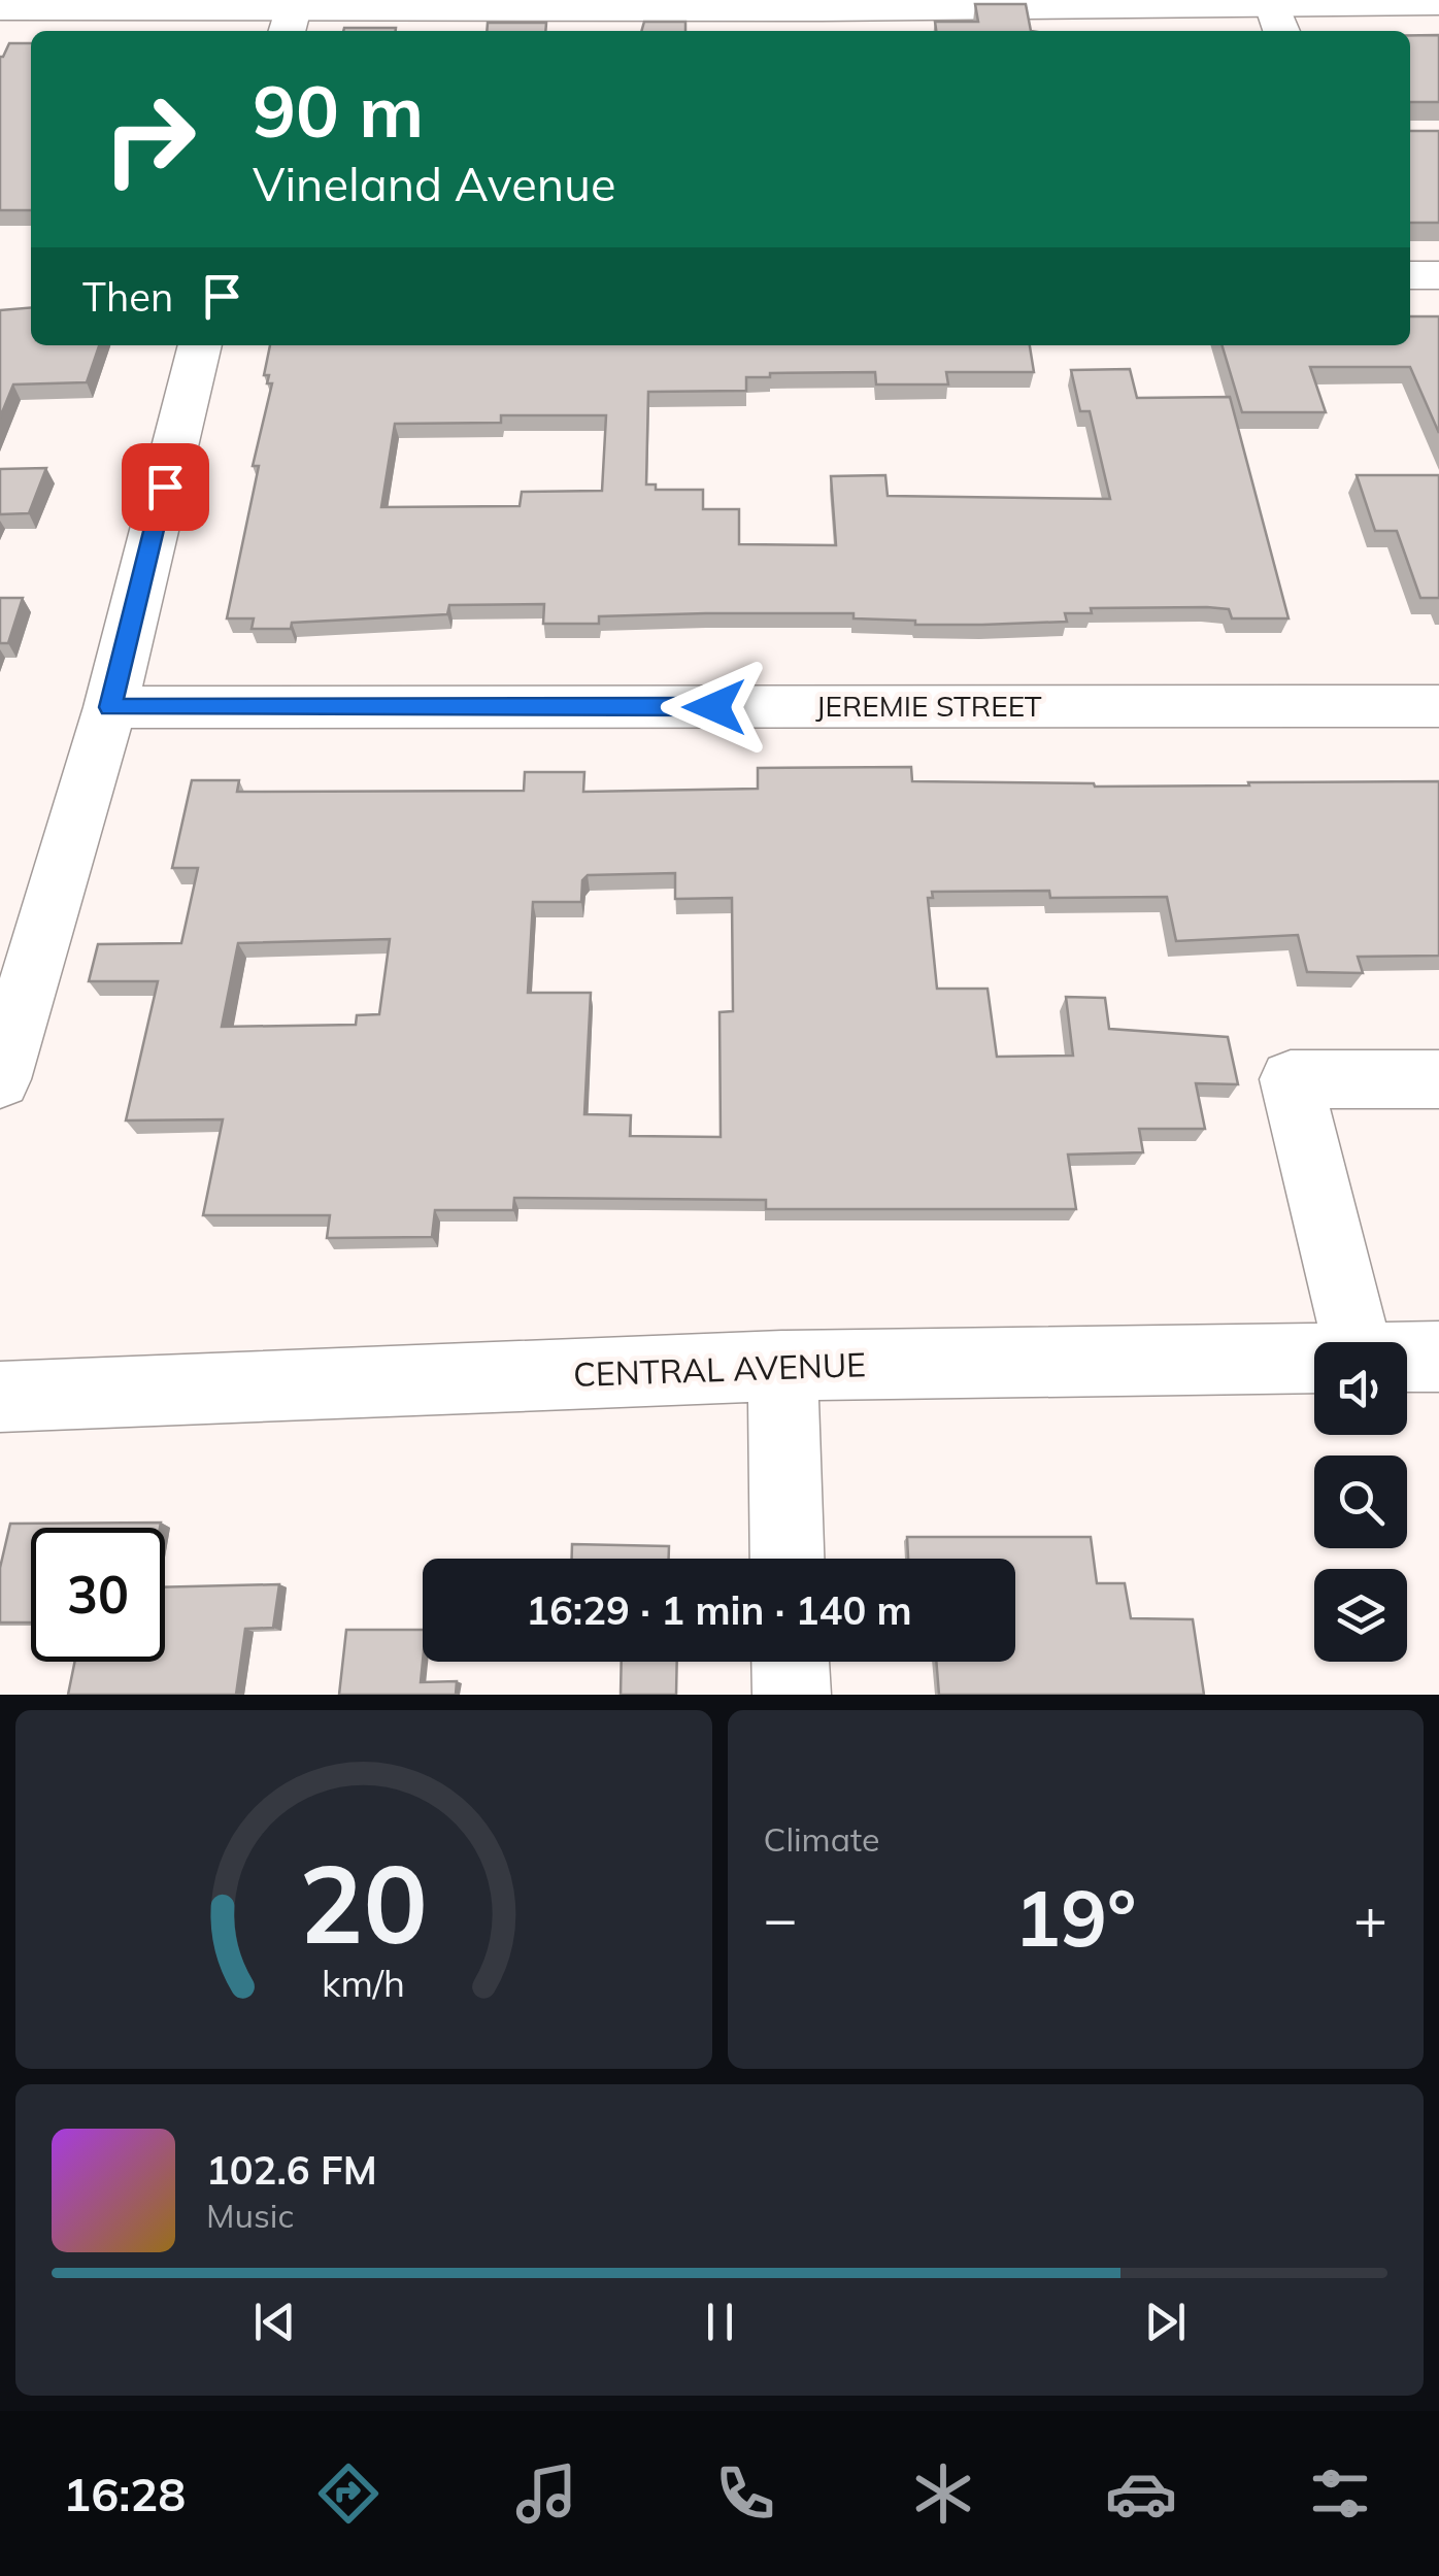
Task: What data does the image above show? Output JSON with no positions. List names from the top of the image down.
{
  "streets": {
    "street": ["JEREMIE STREET", "CENTRAL AVENUE"]
  },
  "page": {
    "turn": ["90 m", "Vineland Avenue"],
    "then": "Then",
    "limit": "30",
    "trip": "16:29 · 1 min · 140 m",
    "tile": "Climate",
    "heat": ["−", "19°", "+"],
    "song": ["102.6 FM", "Music"],
    "tabs": "16:28",
    "gauge": ["20", "km/h"]
  }
}
